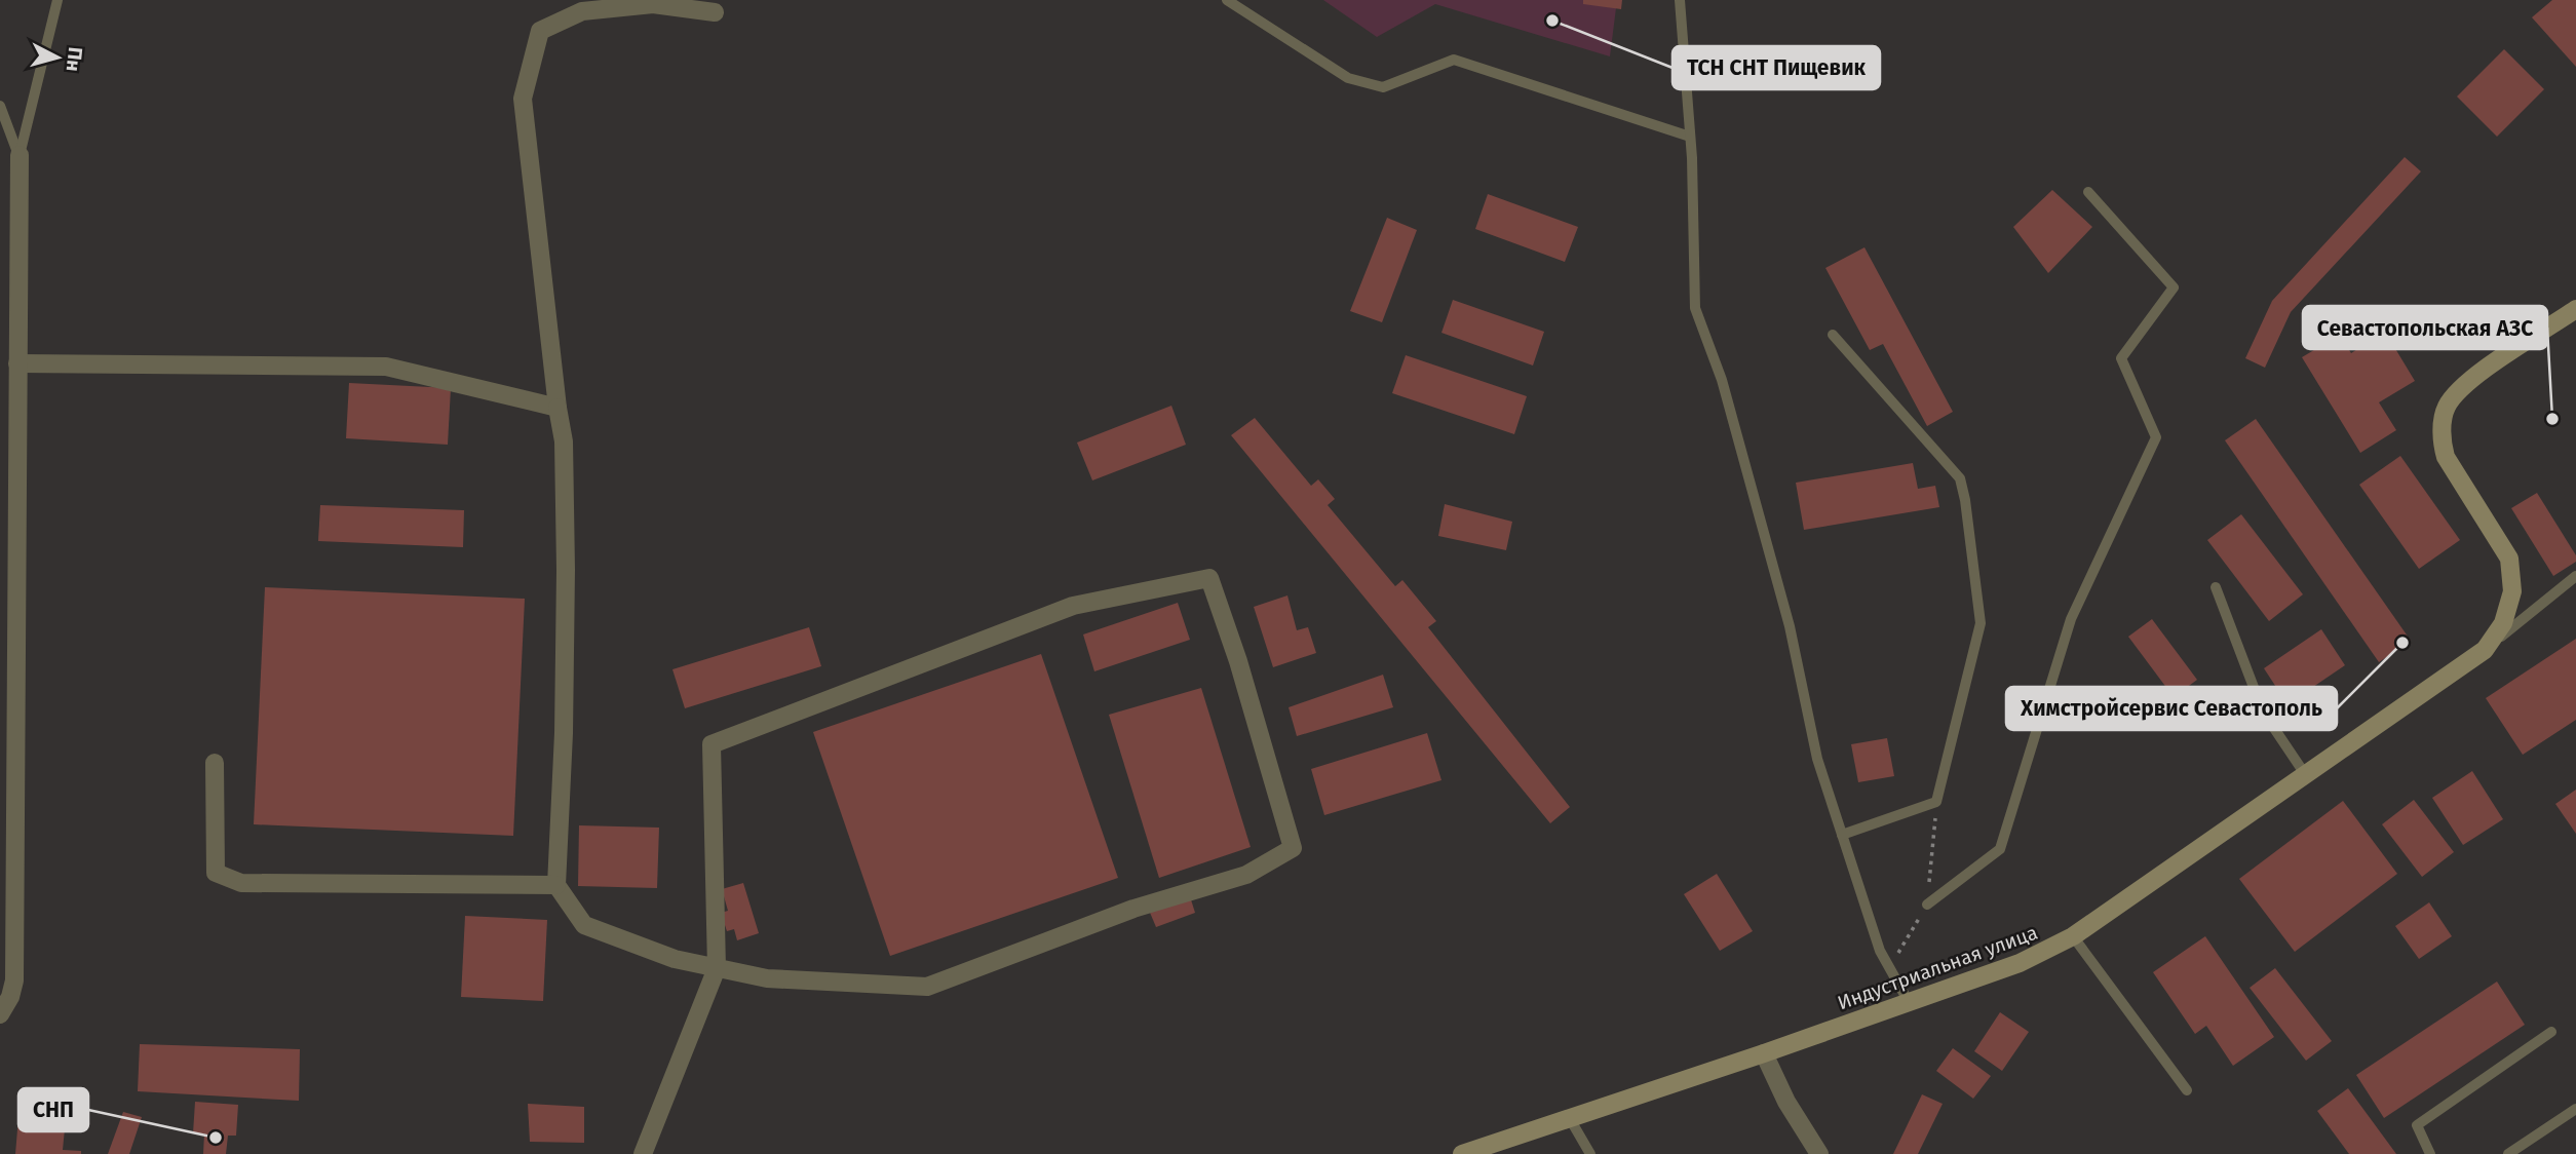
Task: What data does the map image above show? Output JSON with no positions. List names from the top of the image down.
{
  "streets": {
    "main road": ["Индустриальная улица"]
  },
  "places": [
    "ТСН СНТ Пищевик",
    "Севастопольская АЗС",
    "Химстройсервис Севастополь",
    "СНП"
  ],
  "north": "right"
}
